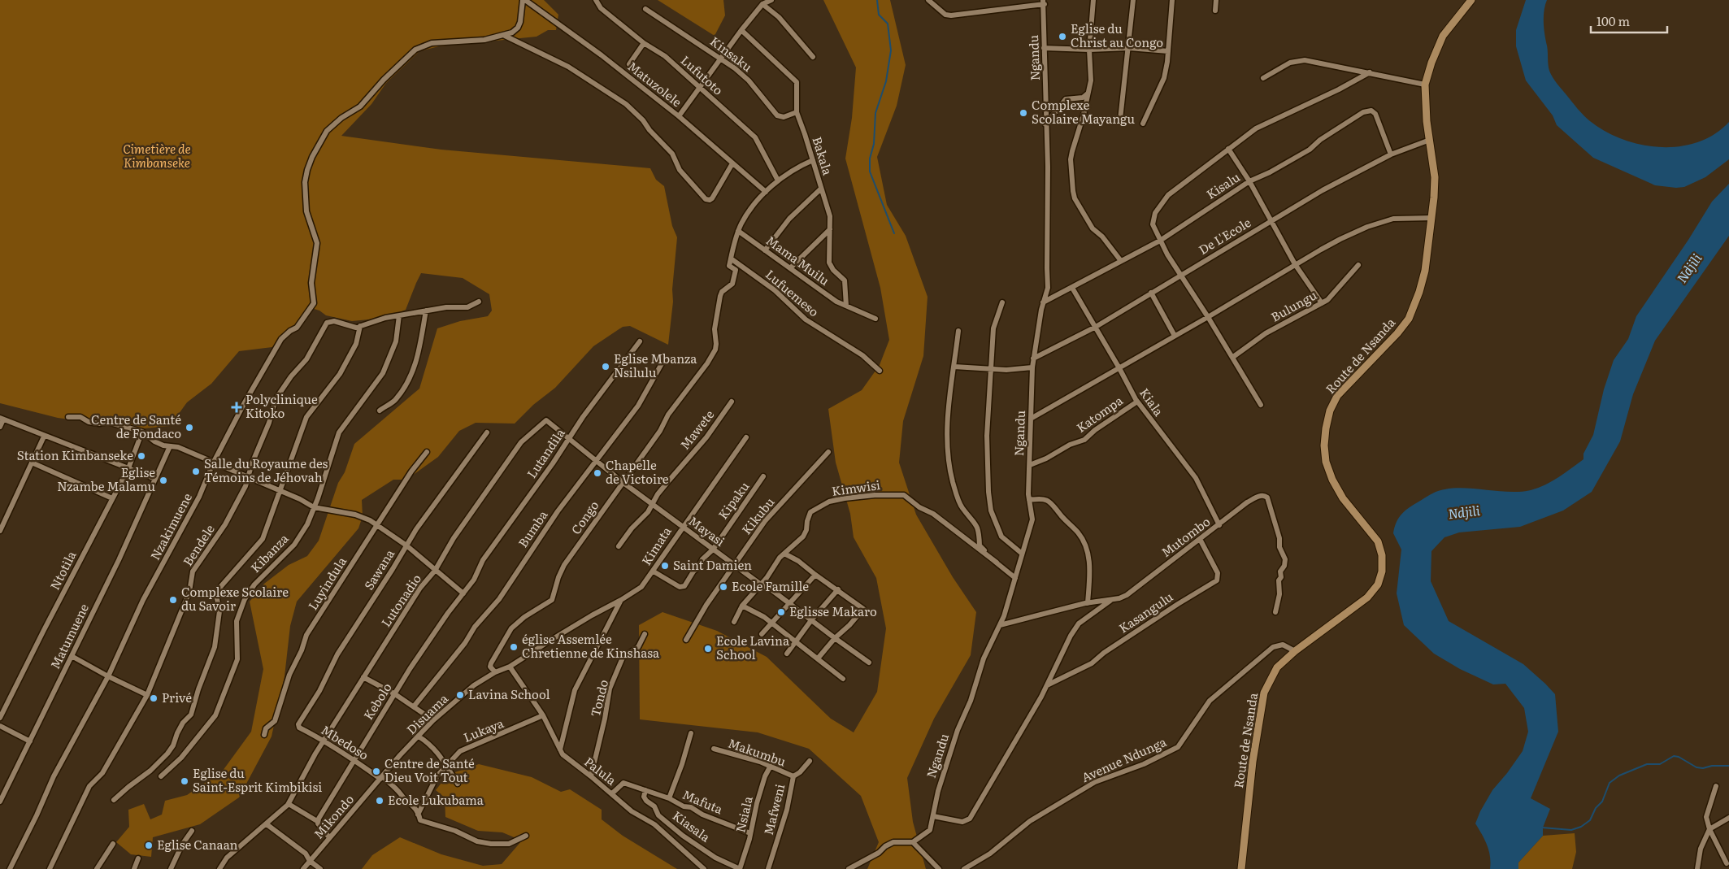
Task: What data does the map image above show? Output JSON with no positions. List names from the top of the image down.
{
  "streets": {
    "street": [
      "Kinsaku",
      "Ngandu",
      "Lufutoto",
      "Matuzolele",
      "Bakala",
      "Kisalu",
      "De L'Ecole",
      "Mama Muilu",
      "Lufuemeso",
      "Bulungu",
      "Route de Nsanda",
      "Kiala",
      "Katompa",
      "Mawete",
      "Lutandila",
      "Kimwisi",
      "Kipaku",
      "Kikubu",
      "Congo",
      "Nzakimuene",
      "Bumba",
      "Mayasi",
      "Mutombo",
      "Bendele",
      "Kimata",
      "Kibanza",
      "Sawana",
      "Ntotila",
      "Luyindula",
      "Lutonadio",
      "Kasangulu",
      "Matumuene",
      "Tondo",
      "Kebolo",
      "Disuama",
      "Lukaya",
      "Mbedoso",
      "Makumbu",
      "Avenue Ndunga",
      "Palula",
      "Mafuta",
      "Mafweni",
      "Nsiala",
      "Mikondo",
      "Kiasala"
    ]
  },
  "crossings": [
    ["Kinsaku", "Bakala"],
    ["Ngandu", "Kisalu"],
    ["Ngandu", "De L'Ecole"],
    ["Ngandu", "Katompa"],
    ["Ngandu", "Mutombo"],
    ["Bakala", "Mama Muilu"],
    ["Kisalu", "De L'Ecole"],
    ["Kisalu", "Kiala"],
    ["De L'Ecole", "Route de Nsanda"],
    ["De L'Ecole", "Kiala"],
    ["Lufuemeso", "Congo"],
    ["Route de Nsanda", "Avenue Ndunga"],
    ["Kiala", "Katompa"],
    ["Kiala", "Mutombo"],
    ["Mawete", "Mayasi"],
    ["Lutandila", "Mayasi"],
    ["Lutandila", "Kebolo"],
    ["Kimwisi", "Mayasi"],
    ["Kipaku", "Mayasi"],
    ["Kipaku", "Kimata"],
    ["Kikubu", "Mayasi"],
    ["Congo", "Mayasi"],
    ["Congo", "Disuama"],
    ["Bumba", "Mayasi"],
    ["Mayasi", "Kimata"],
    ["Mayasi", "Lutonadio"],
    ["Mutombo", "Kasangulu"],
    ["Kimata", "Disuama"],
    ["Kimata", "Palula"],
    ["Sawana", "Mbedoso"],
    ["Lutonadio", "Mbedoso"],
    ["Tondo", "Palula"],
    ["Kebolo", "Mbedoso"],
    ["Disuama", "Mbedoso"],
    ["Disuama", "Palula"],
    ["Disuama", "Mikondo"],
    ["Lukaya", "Mbedoso"],
    ["Lukaya", "Palula"],
    ["Mbedoso", "Mikondo"],
    ["Makumbu", "Mafweni"],
    ["Makumbu", "Nsiala"],
    ["Palula", "Mafuta"],
    ["Mafuta", "Nsiala"],
    ["Mafuta", "Kiasala"],
    ["Nsiala", "Kiasala"]
  ],
  "water": ["Ndjili"],
  "parks": ["Cimetière de Kimbanseke"],
  "places": {
    "other": [
      "Eglise du Christ au Congo",
      "Complexe Scolaire Mayangu",
      "Eglise Mbanza Nsilulu",
      "Centre de Santé de Fondaco",
      "Station Kimbanseke",
      "Salle du Royaume des Témoins de Jéhovah",
      "Chapelle de Victoire",
      "Eglise Nzambe Malamu",
      "Saint Damien",
      "Ecole Famille",
      "Complexe Scolaire du Savoir",
      "Eglisse Makaro",
      "église Assemlée Chretienne de Kinshasa",
      "Ecole Lavina School",
      "Lavina School",
      "Privé",
      "Centre de Santé Dieu Voit Tout",
      "Eglise du Saint-Esprit Kimbikisi",
      "Ecole Lukubama",
      "Eglise Canaan"
    ],
    "health": ["Polyclinique Kitoko"]
  },
  "scale_bar": "100 m"
}
